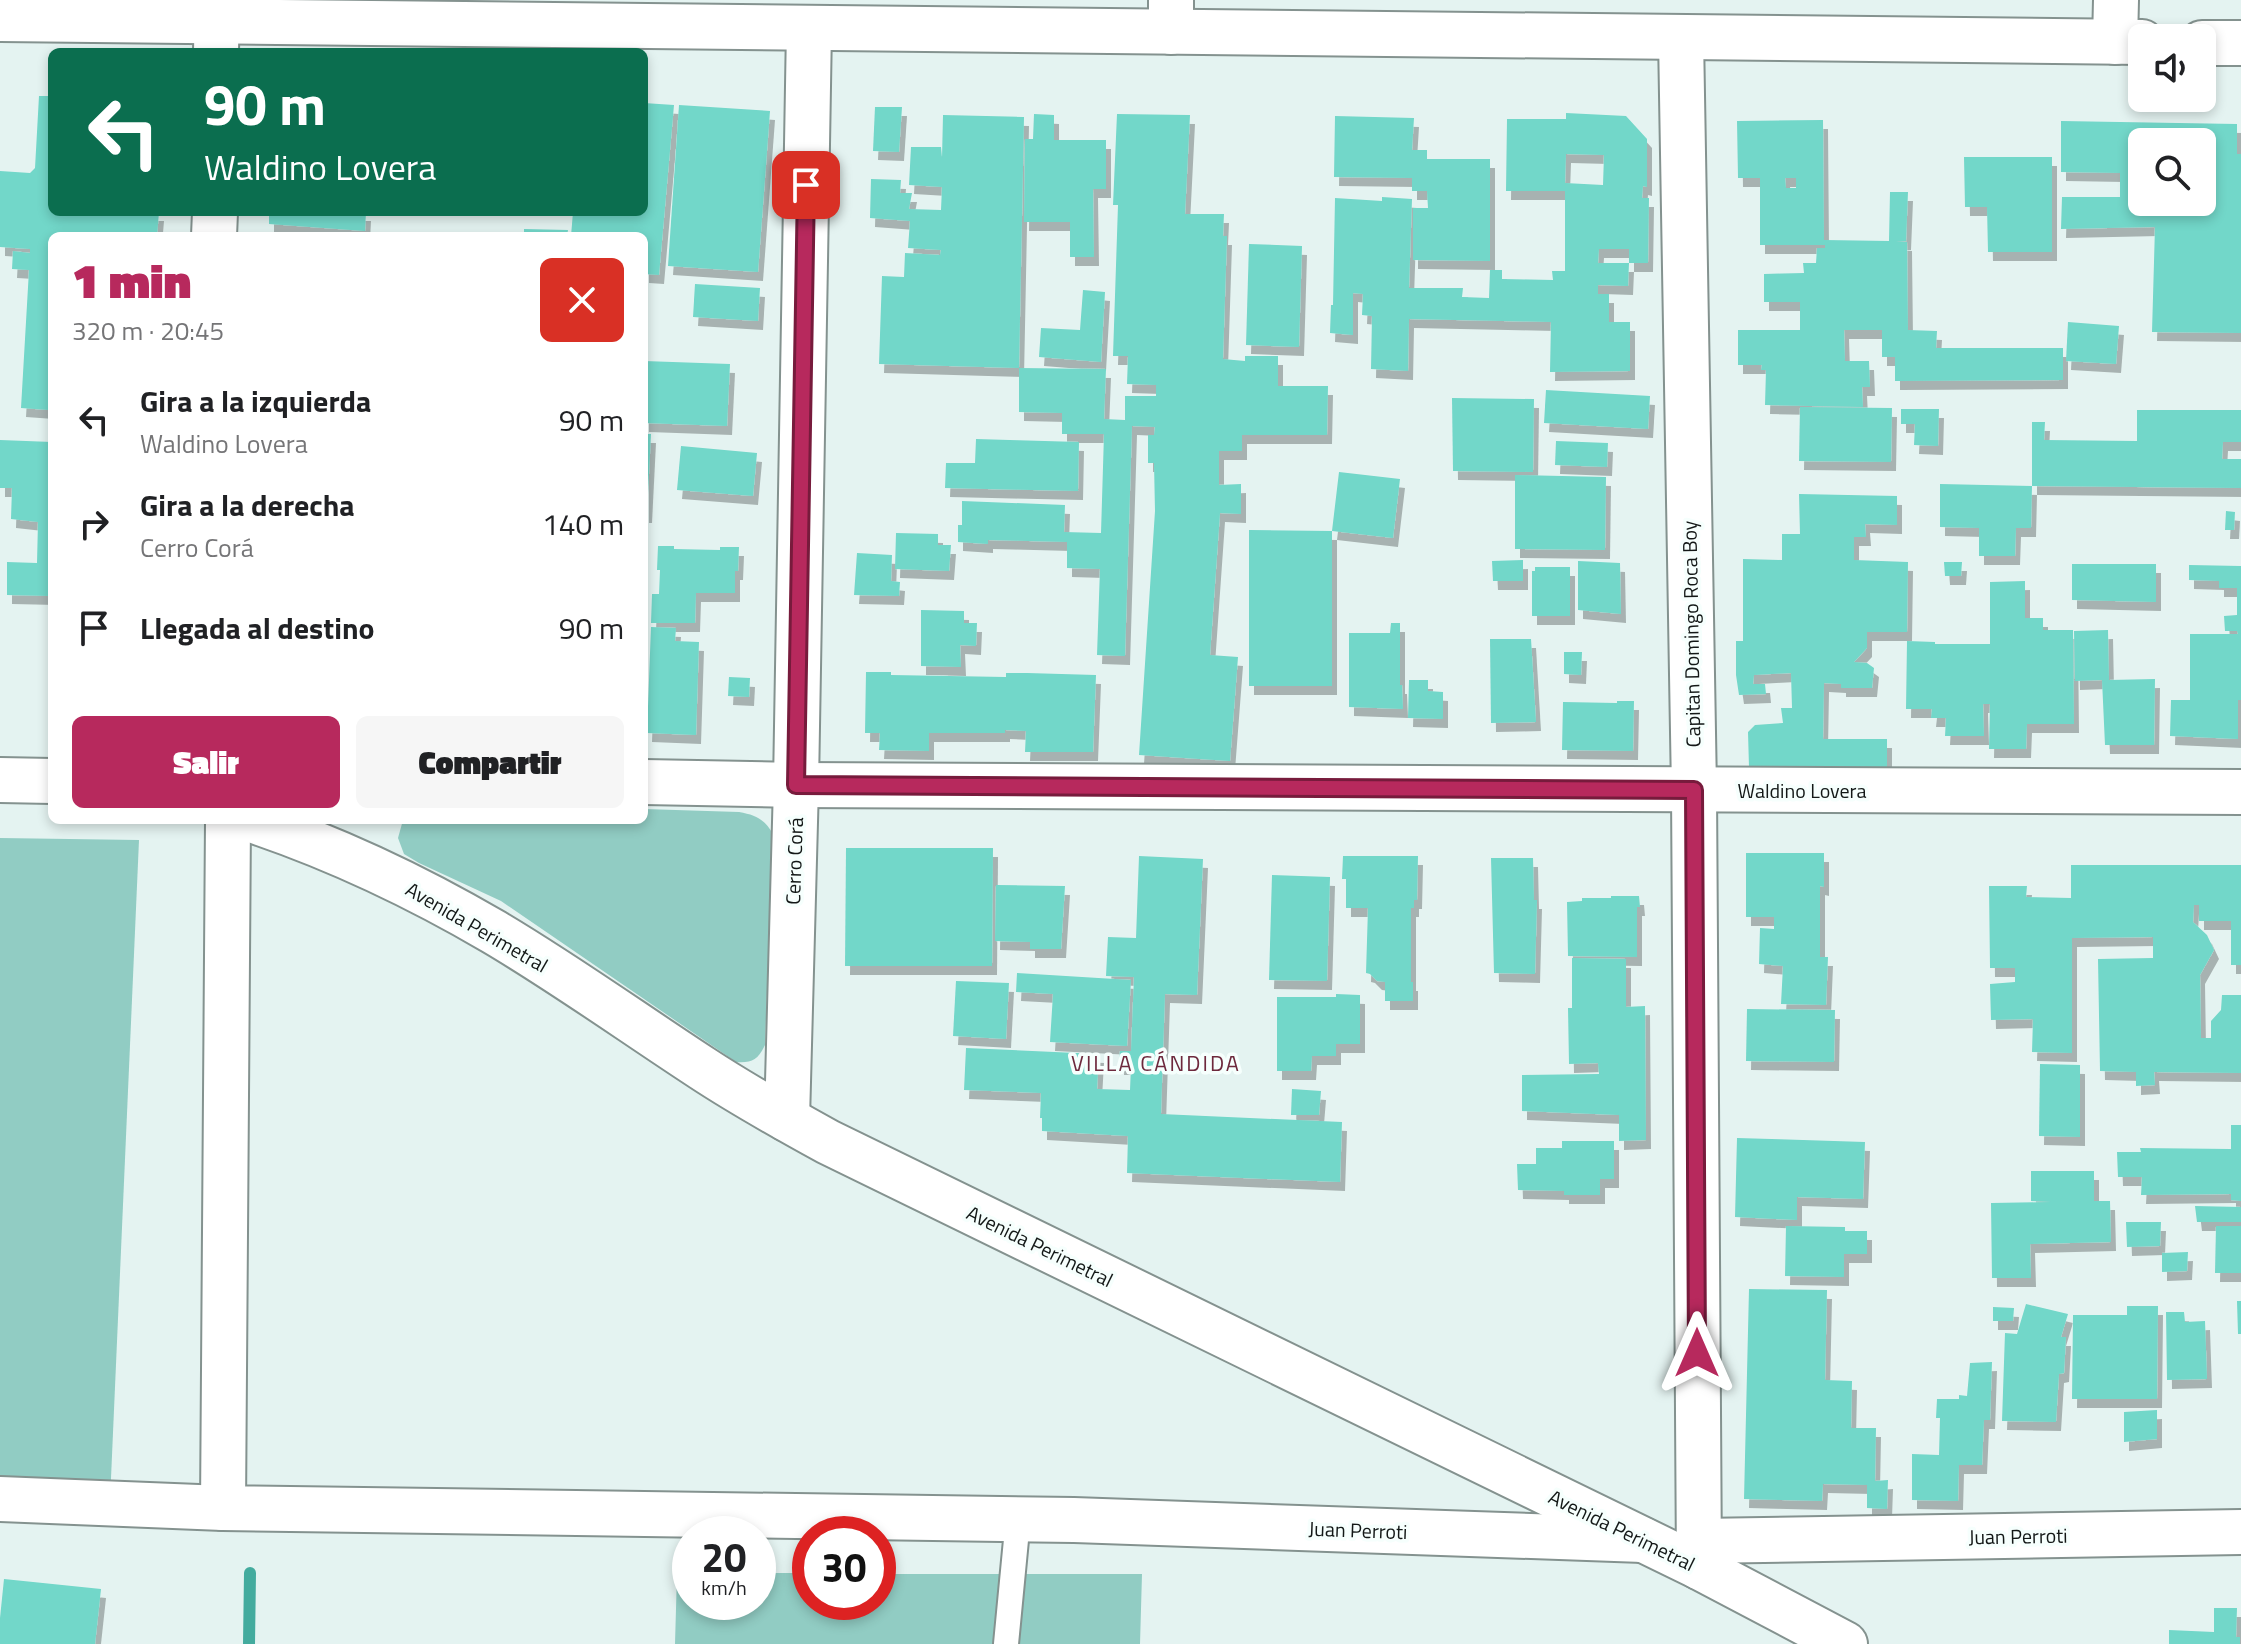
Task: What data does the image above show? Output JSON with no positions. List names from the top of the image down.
{
  "streets": {
    "main road": [
      "Capitan Domingo Roca Boy",
      "Waldino Lovera",
      "Cerro Corá",
      "Avenida Perimetral",
      "Juan Perroti"
    ]
  },
  "crossings": [
    ["Capitan Domingo Roca Boy", "Waldino Lovera"],
    ["Capitan Domingo Roca Boy", "Avenida Perimetral"],
    ["Capitan Domingo Roca Boy", "Juan Perroti"],
    ["Waldino Lovera", "Cerro Corá"],
    ["Cerro Corá", "Avenida Perimetral"],
    ["Avenida Perimetral", "Juan Perroti"]
  ],
  "districts": ["VILLA CÁNDIDA"],
  "page": {
    "turn": ["90 m", "Waldino Lovera"],
    "heading": ["1 min", "320 m · 20:45"],
    "list": [
      {
        "name": "Gira a la izquierda",
        "note": "Waldino Lovera",
        "value": "90 m"
      },
      {
        "name": "Gira a la derecha",
        "note": "Cerro Corá",
        "value": "140 m"
      },
      {
        "name": "Llegada al destino",
        "value": "90 m"
      }
    ],
    "buttons": ["Salir", "Compartir"],
    "speed": "20 km/h",
    "limit": "30"
  }
}
